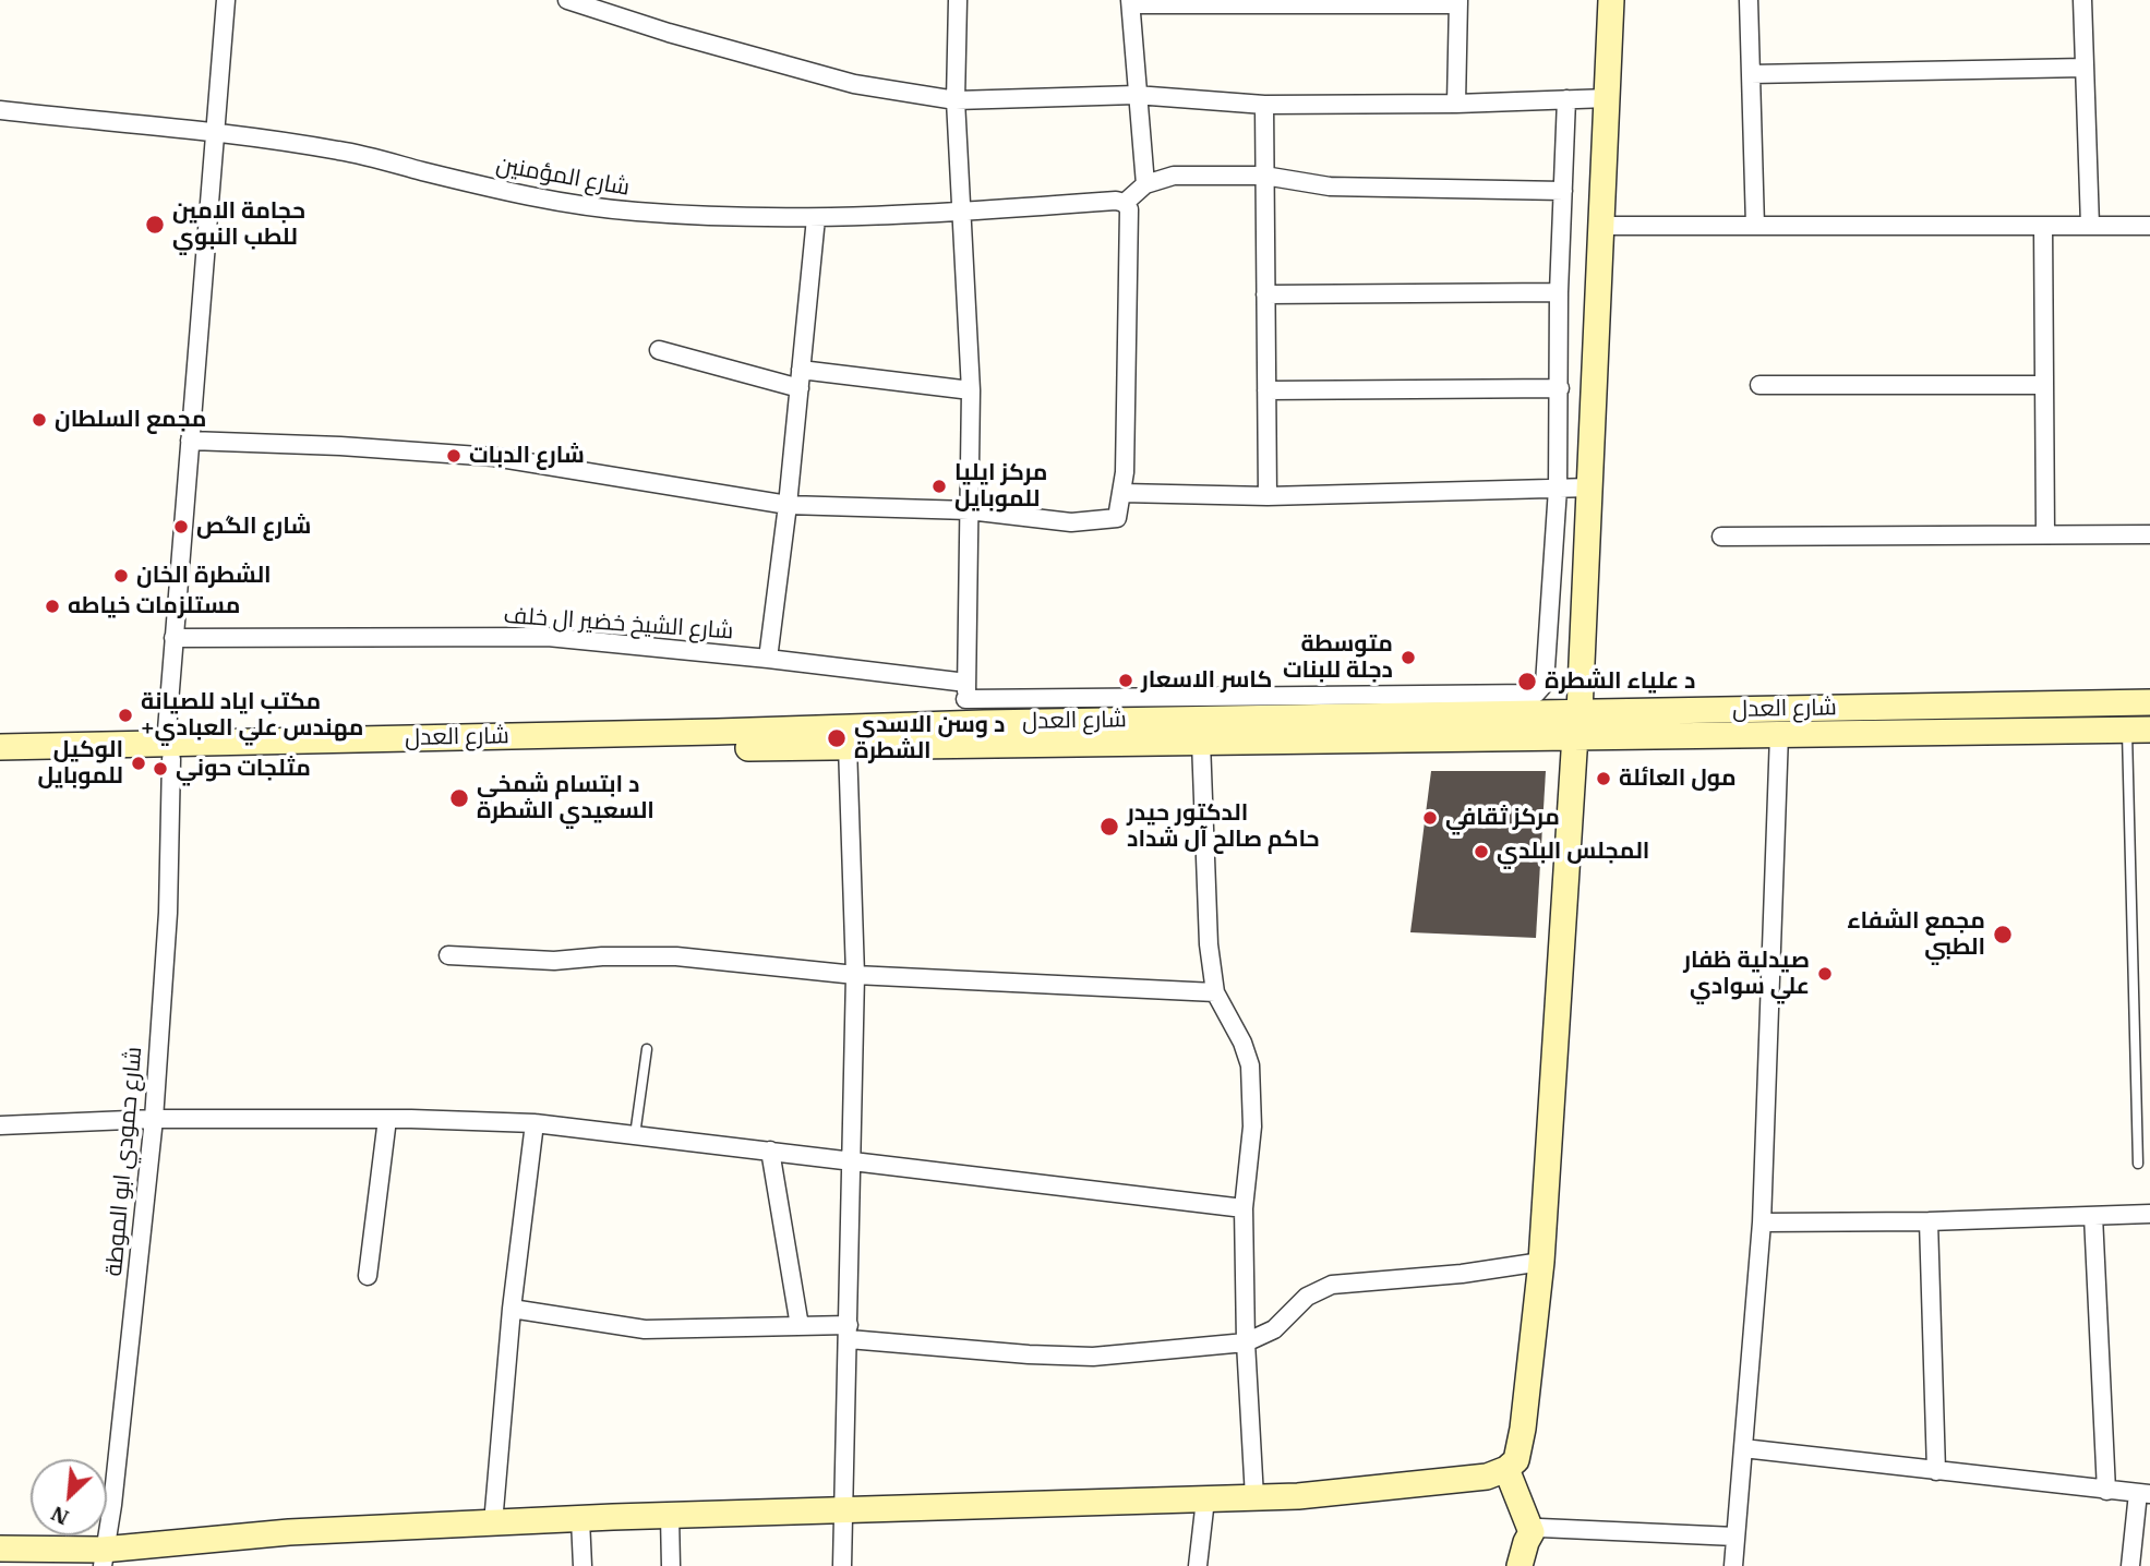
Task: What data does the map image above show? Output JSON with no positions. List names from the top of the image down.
{
  "streets": {
    "street": [
      "شارع المؤمنين",
      "شارع الشيخ خضير ال خلف",
      "شارع العدل",
      "شارع حمودي ابو الموطة"
    ]
  },
  "crossings": [
    ["شارع المؤمنين", "شارع حمودي ابو الموطة"],
    ["شارع الشيخ خضير ال خلف", "شارع العدل"],
    ["شارع الشيخ خضير ال خلف", "شارع حمودي ابو الموطة"],
    ["شارع العدل", "شارع حمودي ابو الموطة"]
  ],
  "places": [
    "حجامة الامين للطب النبوي",
    "مجمع السلطان",
    "شارع الدبات",
    "مركز ايليا للموبايل",
    "شارع الگص",
    "الشطرة الخان",
    "مستلزمات خياطه",
    "متوسطة دجلة للبنات",
    "كاسر الاسعار",
    "د علياء الشطرة",
    "مكتب اياد للصيانة +مهندس علي العبادي",
    "د وسن الاسدي الشطرة",
    "الوكيل للموبايل",
    "مثلجات حوني",
    "مول العائلة",
    "د ابتسام شمخي السعيدي الشطرة",
    "مركز ثقافي",
    "الدكتور حيدر حاكم صالح آل شداد",
    "المجلس البلدي",
    "مجمع الشفاء الطبي",
    "صيدلية ظفار علي سوادي"
  ],
  "north": "bottom left"
}
